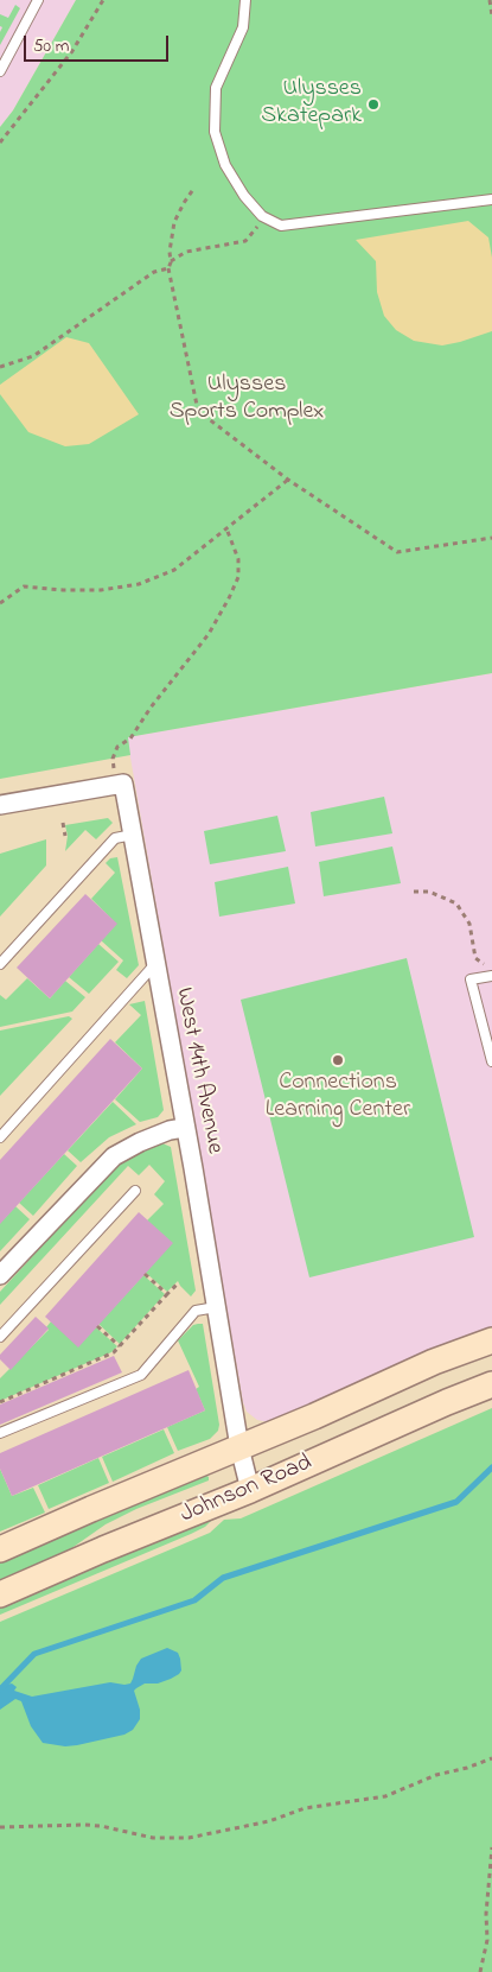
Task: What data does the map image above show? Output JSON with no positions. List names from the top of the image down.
{
  "streets": {
    "main road": ["Johnson Road"],
    "street": ["West 14th Avenue"]
  },
  "crossings": [
    ["West 14th Avenue", "Johnson Road"]
  ],
  "parks": ["Ulysses Sports Complex"],
  "places": ["Ulysses Skatepark", "Connections Learning Center"],
  "scale_bar": "50 m"
}
